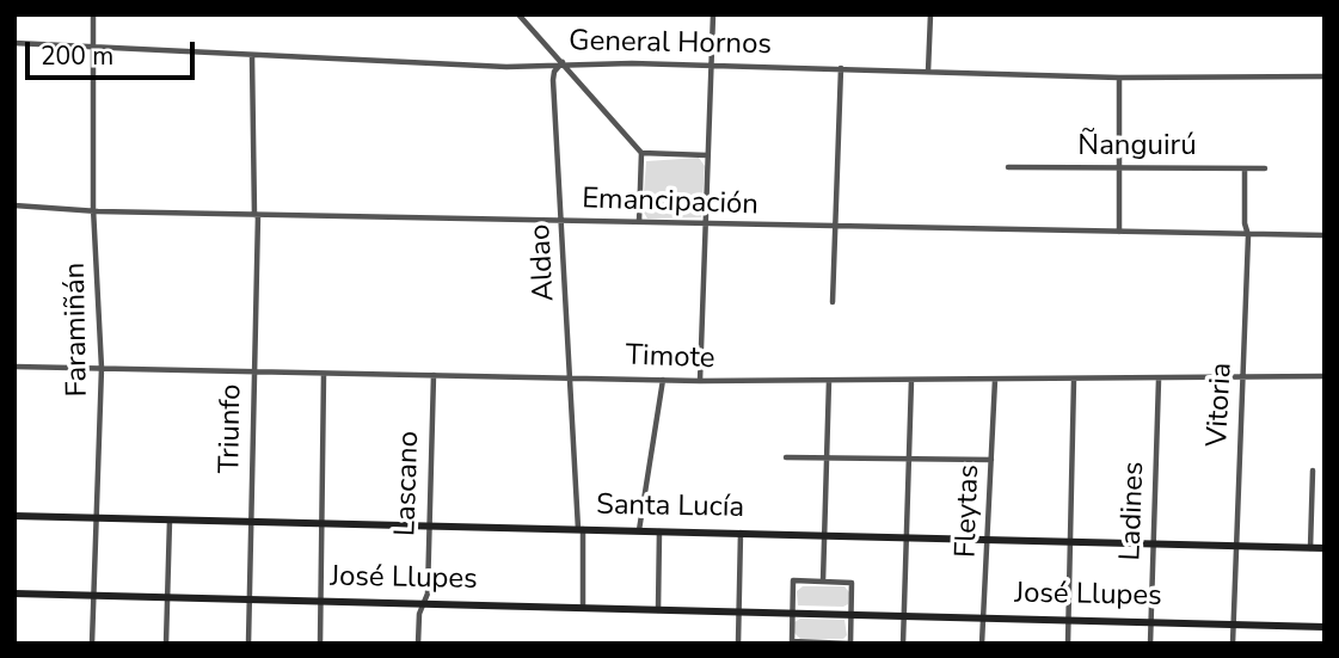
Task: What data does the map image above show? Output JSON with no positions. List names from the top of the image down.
{
  "streets": {
    "street": [
      "General Hornos",
      "Ñanguirú",
      "Emancipación",
      "Aldao",
      "Faramiñán",
      "Timote",
      "Vitoria",
      "Triunfo",
      "Lascano",
      "Santa Lucía",
      "Fleytas",
      "Ladines",
      "José Llupes"
    ]
  },
  "crossings": [
    ["General Hornos", "Aldao"],
    ["General Hornos", "Faramiñán"],
    ["General Hornos", "Triunfo"],
    ["Ñanguirú", "Vitoria"],
    ["Emancipación", "Aldao"],
    ["Emancipación", "Faramiñán"],
    ["Emancipación", "Vitoria"],
    ["Emancipación", "Triunfo"],
    ["Aldao", "Timote"],
    ["Aldao", "Santa Lucía"],
    ["Aldao", "José Llupes"],
    ["Faramiñán", "Timote"],
    ["Faramiñán", "Santa Lucía"],
    ["Faramiñán", "José Llupes"],
    ["Timote", "Vitoria"],
    ["Timote", "Triunfo"],
    ["Timote", "Lascano"],
    ["Timote", "Fleytas"],
    ["Timote", "Ladines"],
    ["Vitoria", "Santa Lucía"],
    ["Vitoria", "José Llupes"],
    ["Triunfo", "Santa Lucía"],
    ["Triunfo", "José Llupes"],
    ["Lascano", "Santa Lucía"],
    ["Lascano", "José Llupes"],
    ["Santa Lucía", "Fleytas"],
    ["Santa Lucía", "Ladines"],
    ["Fleytas", "José Llupes"],
    ["Ladines", "José Llupes"]
  ],
  "scale_bar": "200 m"
}
